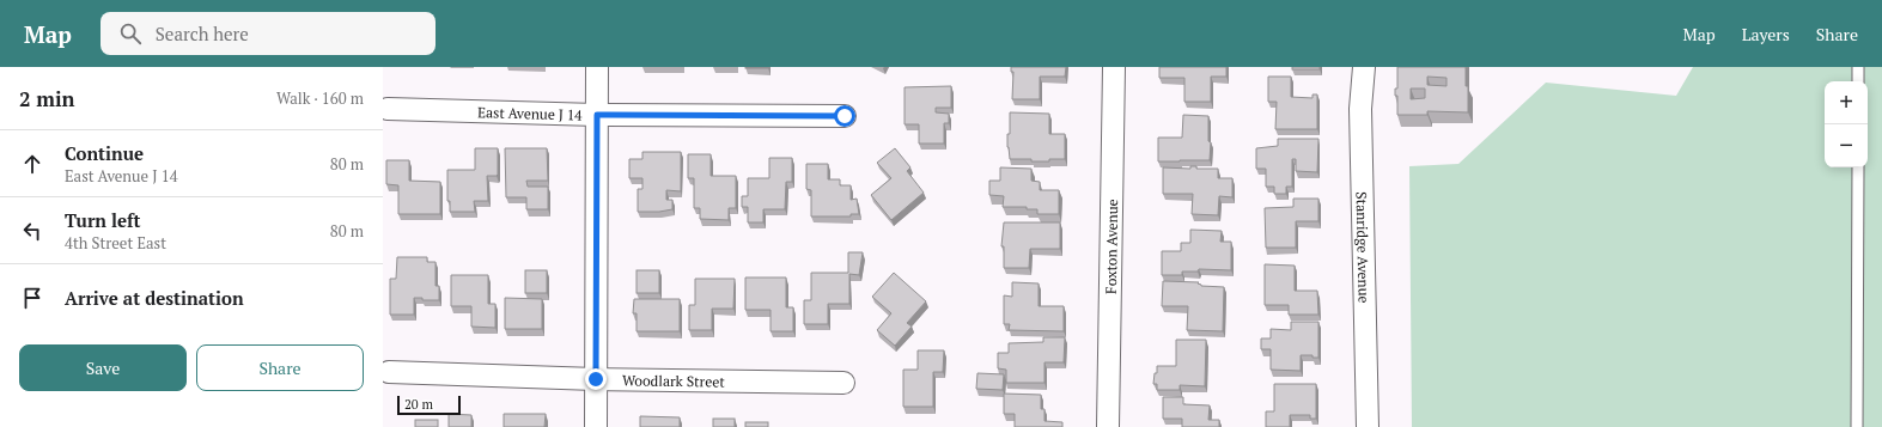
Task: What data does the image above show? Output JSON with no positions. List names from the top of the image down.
{
  "streets": {
    "street": [
      "East Avenue J 14",
      "Foxton Avenue",
      "Stanridge Avenue",
      "Woodlark Street"
    ]
  },
  "scale_bar": "20 m",
  "page": {
    "header": "Map",
    "search": "Search here",
    "nav": ["Map", "Layers", "Share"],
    "heading": ["2 min", "Walk · 160 m"],
    "map_buttons": ["+", "−"],
    "list": [
      ["Continue", "East Avenue J 14", "80 m"],
      ["Turn left", "4th Street East", "80 m"],
      "Arrive at destination"
    ],
    "buttons": ["Save", "Share"],
    "scale": "20 m"
  }
}
